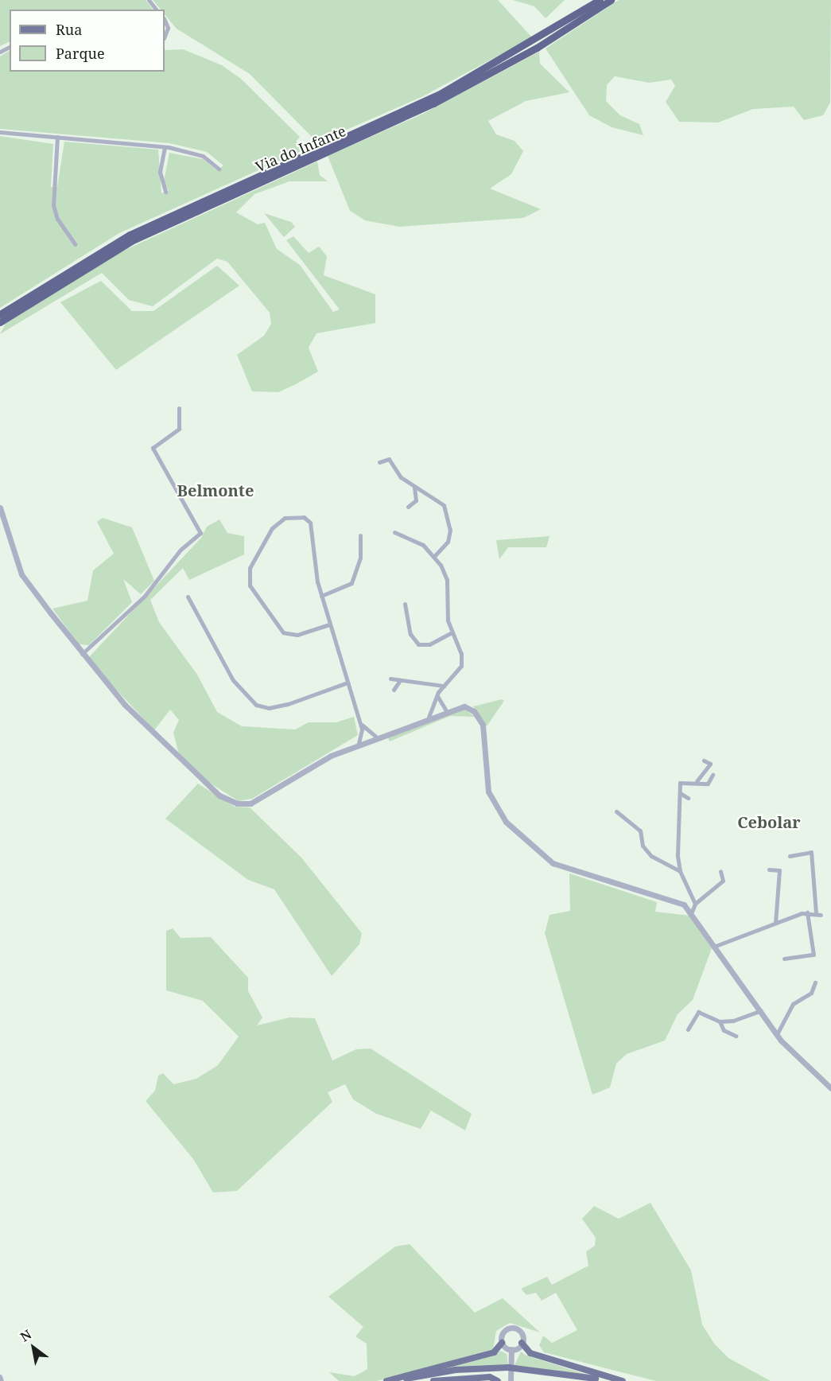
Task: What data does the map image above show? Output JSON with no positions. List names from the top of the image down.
{
  "streets": {
    "highway": ["Via do Infante"]
  },
  "districts": ["Belmonte", "Cebolar"],
  "legend": ["Rua", "Parque"],
  "north": "top left"
}
